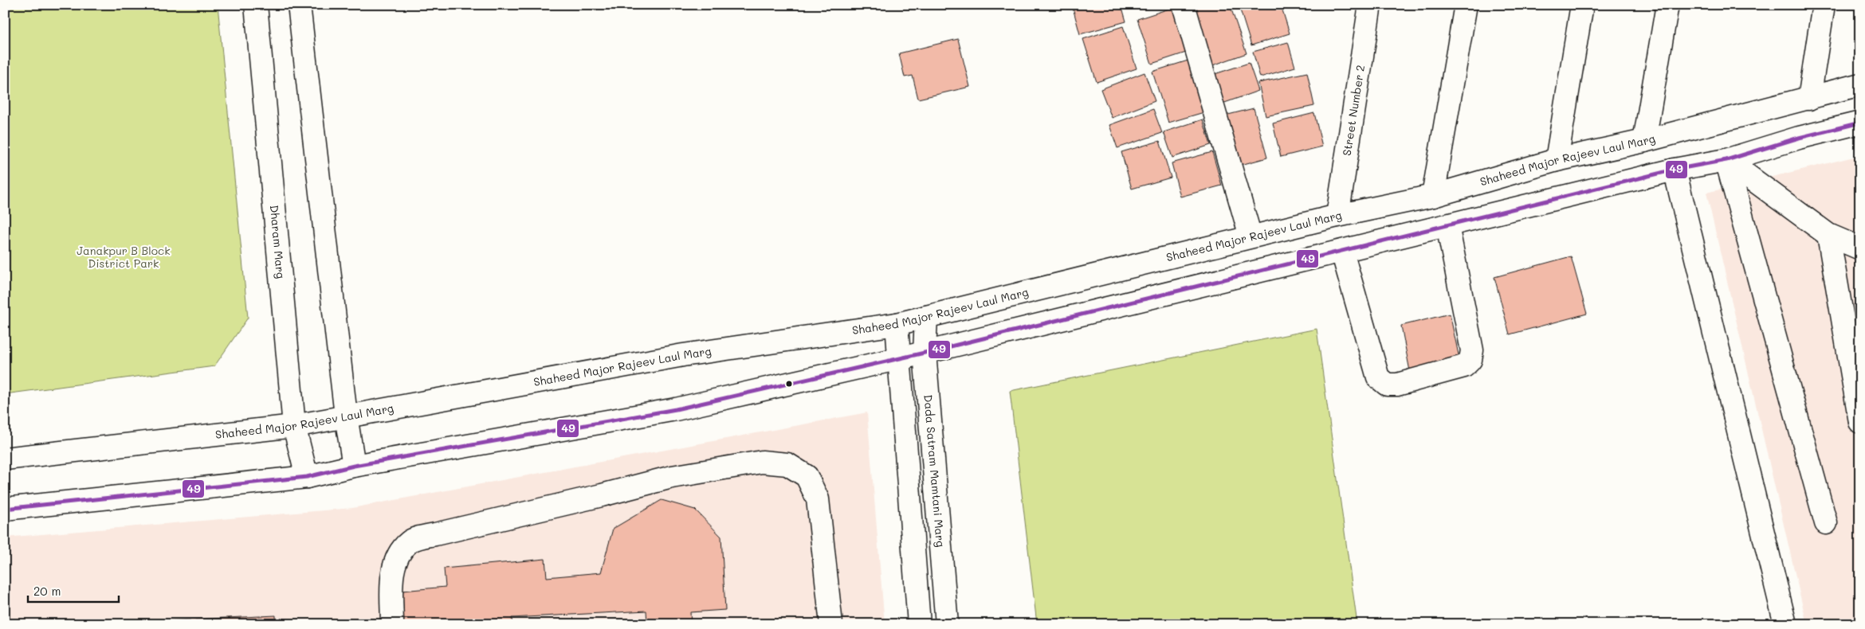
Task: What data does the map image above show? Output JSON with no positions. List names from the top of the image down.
{
  "streets": {
    "street": [
      "Street Number 2",
      "Shaheed Major Rajeev Laul Marg",
      "Dharam Marg",
      "Dada Satram Mamtani Marg"
    ]
  },
  "crossings": [
    ["Street Number 2", "Shaheed Major Rajeev Laul Marg"],
    ["Shaheed Major Rajeev Laul Marg", "Dharam Marg"],
    ["Shaheed Major Rajeev Laul Marg", "Dada Satram Mamtani Marg"]
  ],
  "parks": ["Janakpur B Block District Park"],
  "lines": ["transit line 49"],
  "scale_bar": "20 m"
}
